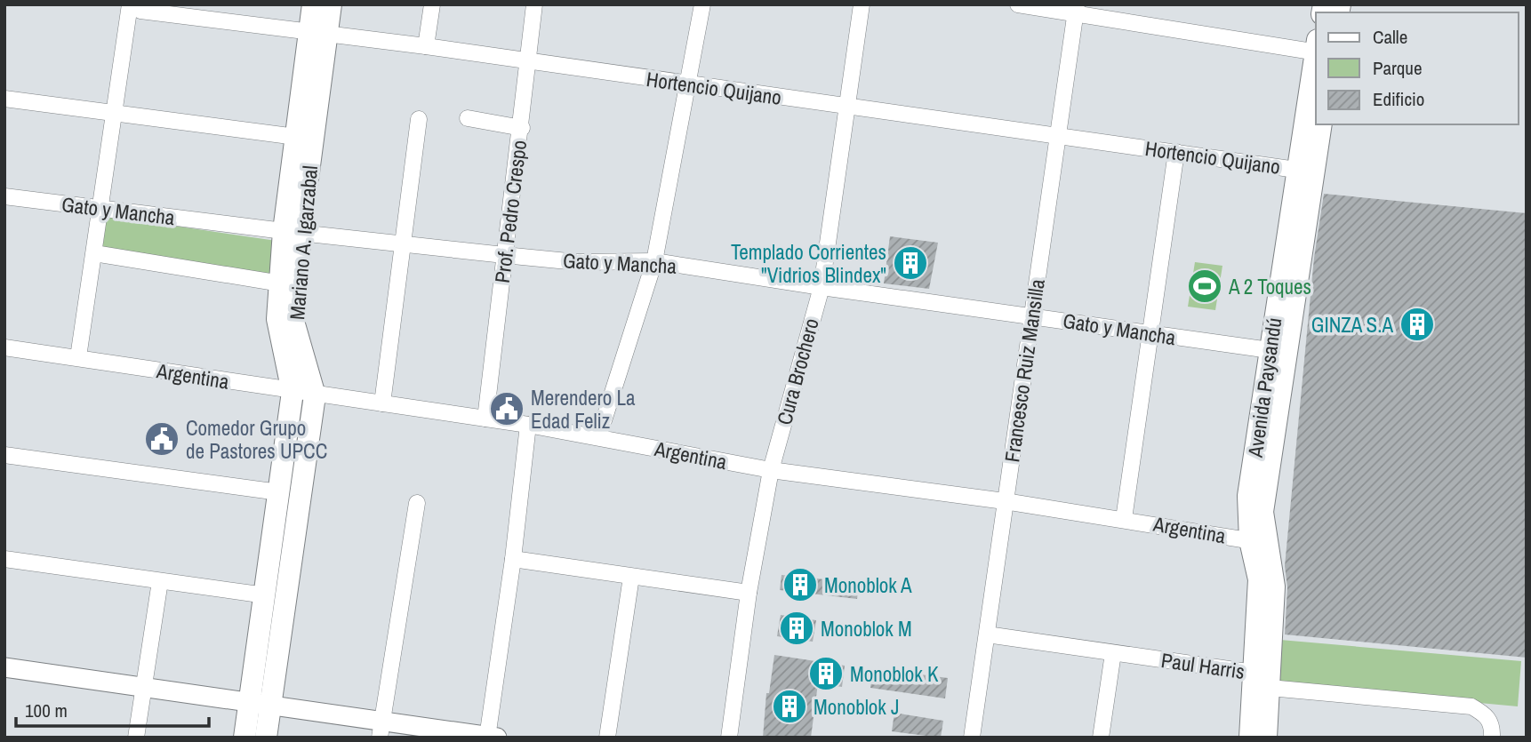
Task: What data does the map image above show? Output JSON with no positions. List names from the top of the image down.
{
  "streets": {
    "main road": ["Mariano A. Igarzabal", "Avenida Paysandú"],
    "street": [
      "Hortencio Quijano",
      "Gato y Mancha",
      "Prof. Pedro Crespo",
      "Francesco Ruiz Mansilla",
      "Cura Brochero",
      "Argentina",
      "Paul Harris"
    ]
  },
  "crossings": [
    ["Hortencio Quijano", "Prof. Pedro Crespo"],
    ["Hortencio Quijano", "Mariano A. Igarzabal"],
    ["Hortencio Quijano", "Francesco Ruiz Mansilla"],
    ["Hortencio Quijano", "Cura Brochero"],
    ["Hortencio Quijano", "Avenida Paysandú"],
    ["Gato y Mancha", "Prof. Pedro Crespo"],
    ["Gato y Mancha", "Mariano A. Igarzabal"],
    ["Gato y Mancha", "Francesco Ruiz Mansilla"],
    ["Gato y Mancha", "Cura Brochero"],
    ["Gato y Mancha", "Avenida Paysandú"],
    ["Prof. Pedro Crespo", "Argentina"],
    ["Mariano A. Igarzabal", "Argentina"],
    ["Francesco Ruiz Mansilla", "Argentina"],
    ["Francesco Ruiz Mansilla", "Paul Harris"],
    ["Cura Brochero", "Argentina"],
    ["Argentina", "Avenida Paysandú"],
    ["Avenida Paysandú", "Paul Harris"]
  ],
  "places": {
    "building": [
      "Templado Corrientes \"Vidrios Blindex\"",
      "GINZA S.A",
      "Monoblok A",
      "Monoblok M",
      "Monoblok K",
      "Monoblok J"
    ],
    "sports": ["A 2 Toques"],
    "public building": ["Merendero La Edad Feliz", "Comedor Grupo de Pastores UPCC"]
  },
  "legend": ["Calle", "Parque", "Edificio"],
  "scale_bar": "100 m"
}
